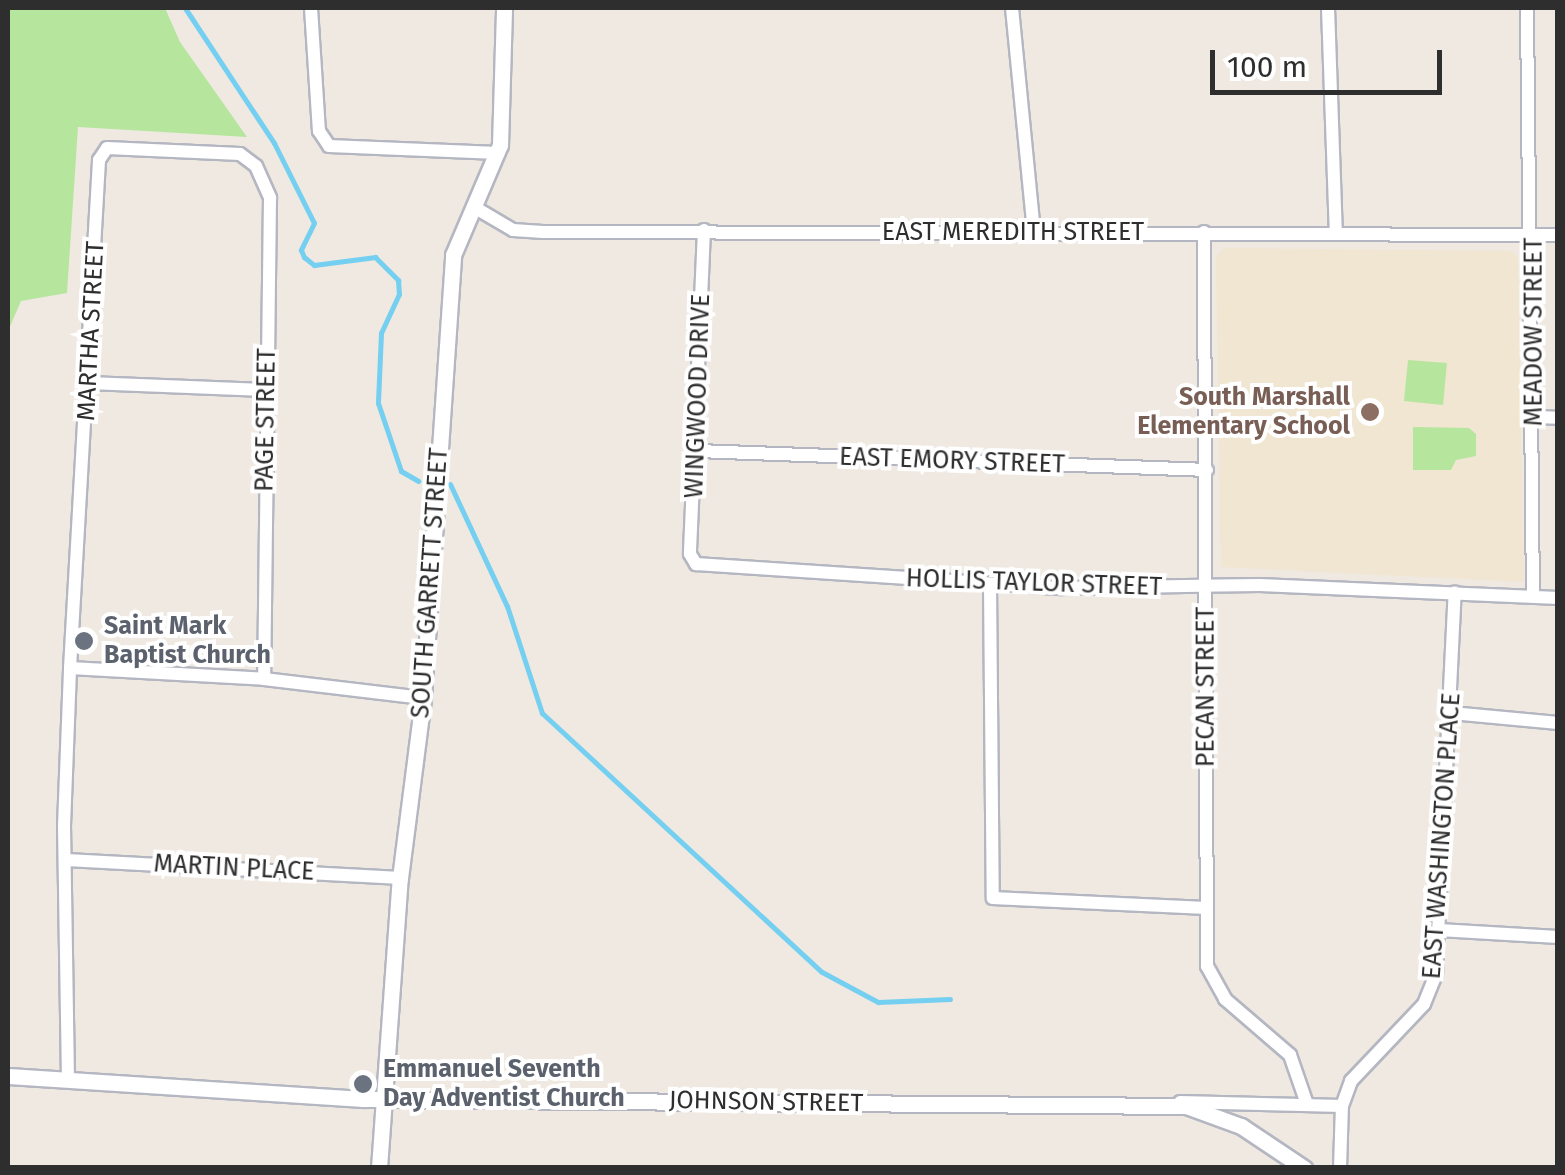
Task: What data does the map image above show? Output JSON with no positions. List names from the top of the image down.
{
  "streets": {
    "street": [
      "EAST MEREDITH STREET",
      "MARTHA STREET",
      "MEADOW STREET",
      "WINGWOOD DRIVE",
      "PAGE STREET",
      "EAST EMORY STREET",
      "SOUTH GARRETT STREET",
      "HOLLIS TAYLOR STREET",
      "PECAN STREET",
      "EAST WASHINGTON PLACE",
      "MARTIN PLACE",
      "JOHNSON STREET"
    ]
  },
  "crossings": [
    ["EAST MEREDITH STREET", "MEADOW STREET"],
    ["EAST MEREDITH STREET", "WINGWOOD DRIVE"],
    ["EAST MEREDITH STREET", "SOUTH GARRETT STREET"],
    ["EAST MEREDITH STREET", "PECAN STREET"],
    ["MARTHA STREET", "PAGE STREET"],
    ["MARTHA STREET", "MARTIN PLACE"],
    ["MARTHA STREET", "JOHNSON STREET"],
    ["MEADOW STREET", "HOLLIS TAYLOR STREET"],
    ["WINGWOOD DRIVE", "EAST EMORY STREET"],
    ["WINGWOOD DRIVE", "HOLLIS TAYLOR STREET"],
    ["EAST EMORY STREET", "PECAN STREET"],
    ["SOUTH GARRETT STREET", "MARTIN PLACE"],
    ["SOUTH GARRETT STREET", "JOHNSON STREET"],
    ["HOLLIS TAYLOR STREET", "PECAN STREET"],
    ["HOLLIS TAYLOR STREET", "EAST WASHINGTON PLACE"],
    ["PECAN STREET", "JOHNSON STREET"],
    ["EAST WASHINGTON PLACE", "JOHNSON STREET"]
  ],
  "places": ["South Marshall Elementary School", "Saint Mark Baptist Church", "Emmanuel Seventh Day Adventist Church"],
  "scale_bar": "100 m"
}
